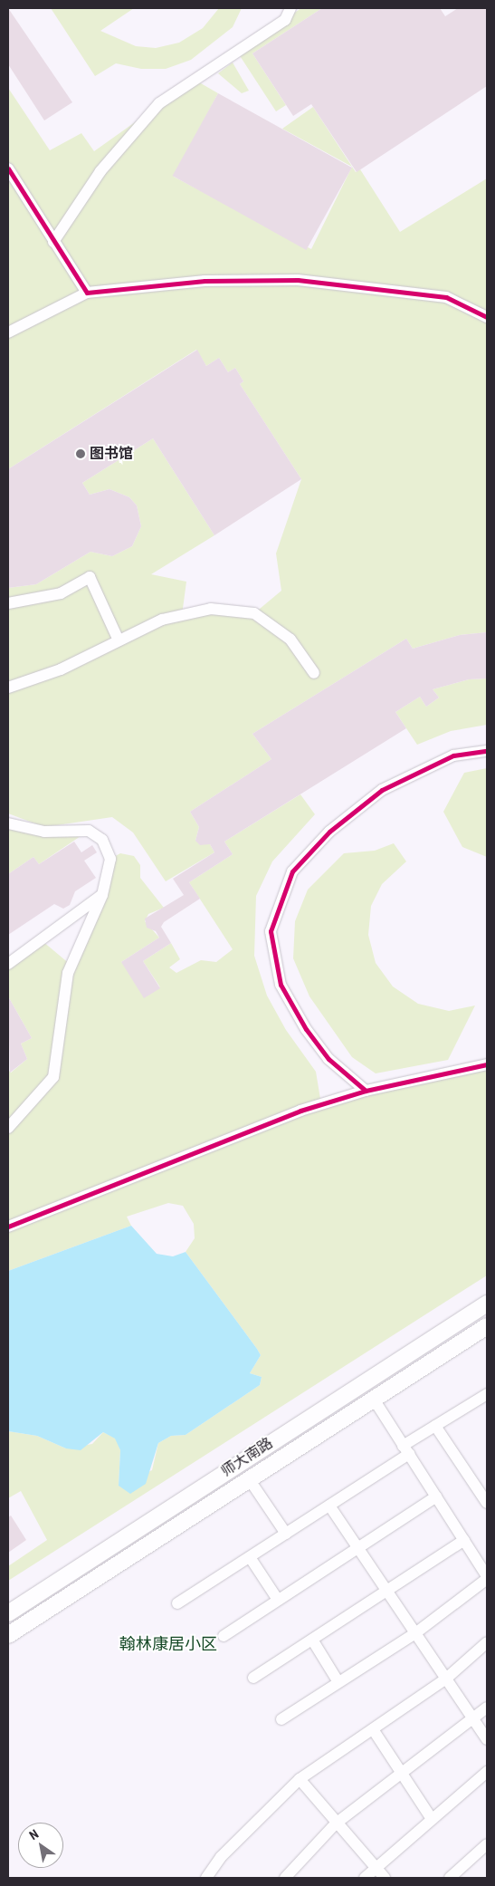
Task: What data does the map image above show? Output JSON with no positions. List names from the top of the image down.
{
  "streets": {
    "main road": ["师大南路"]
  },
  "districts": ["翰林康居小区"],
  "places": ["图书馆"],
  "north": "top left"
}
